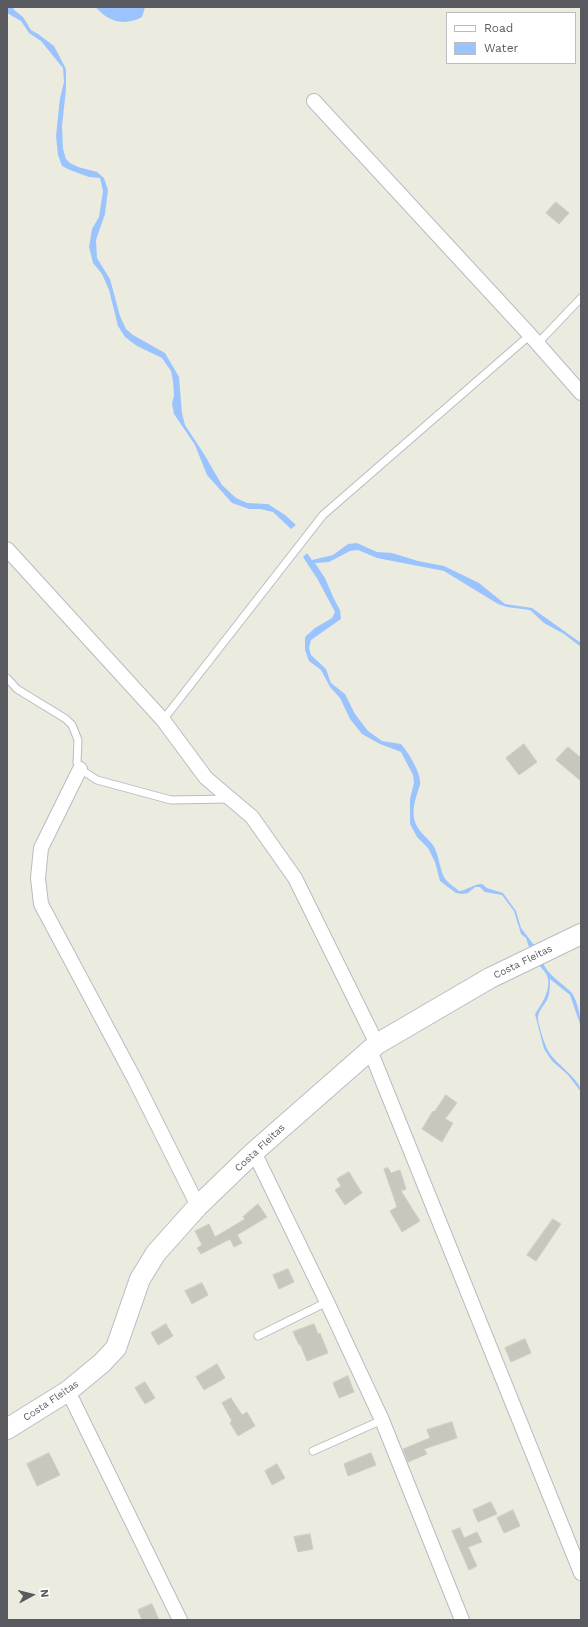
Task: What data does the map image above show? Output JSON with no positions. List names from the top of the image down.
{
  "streets": {
    "main road": ["Costa Fleitas"]
  },
  "legend": ["Road", "Water"],
  "north": "right"
}
